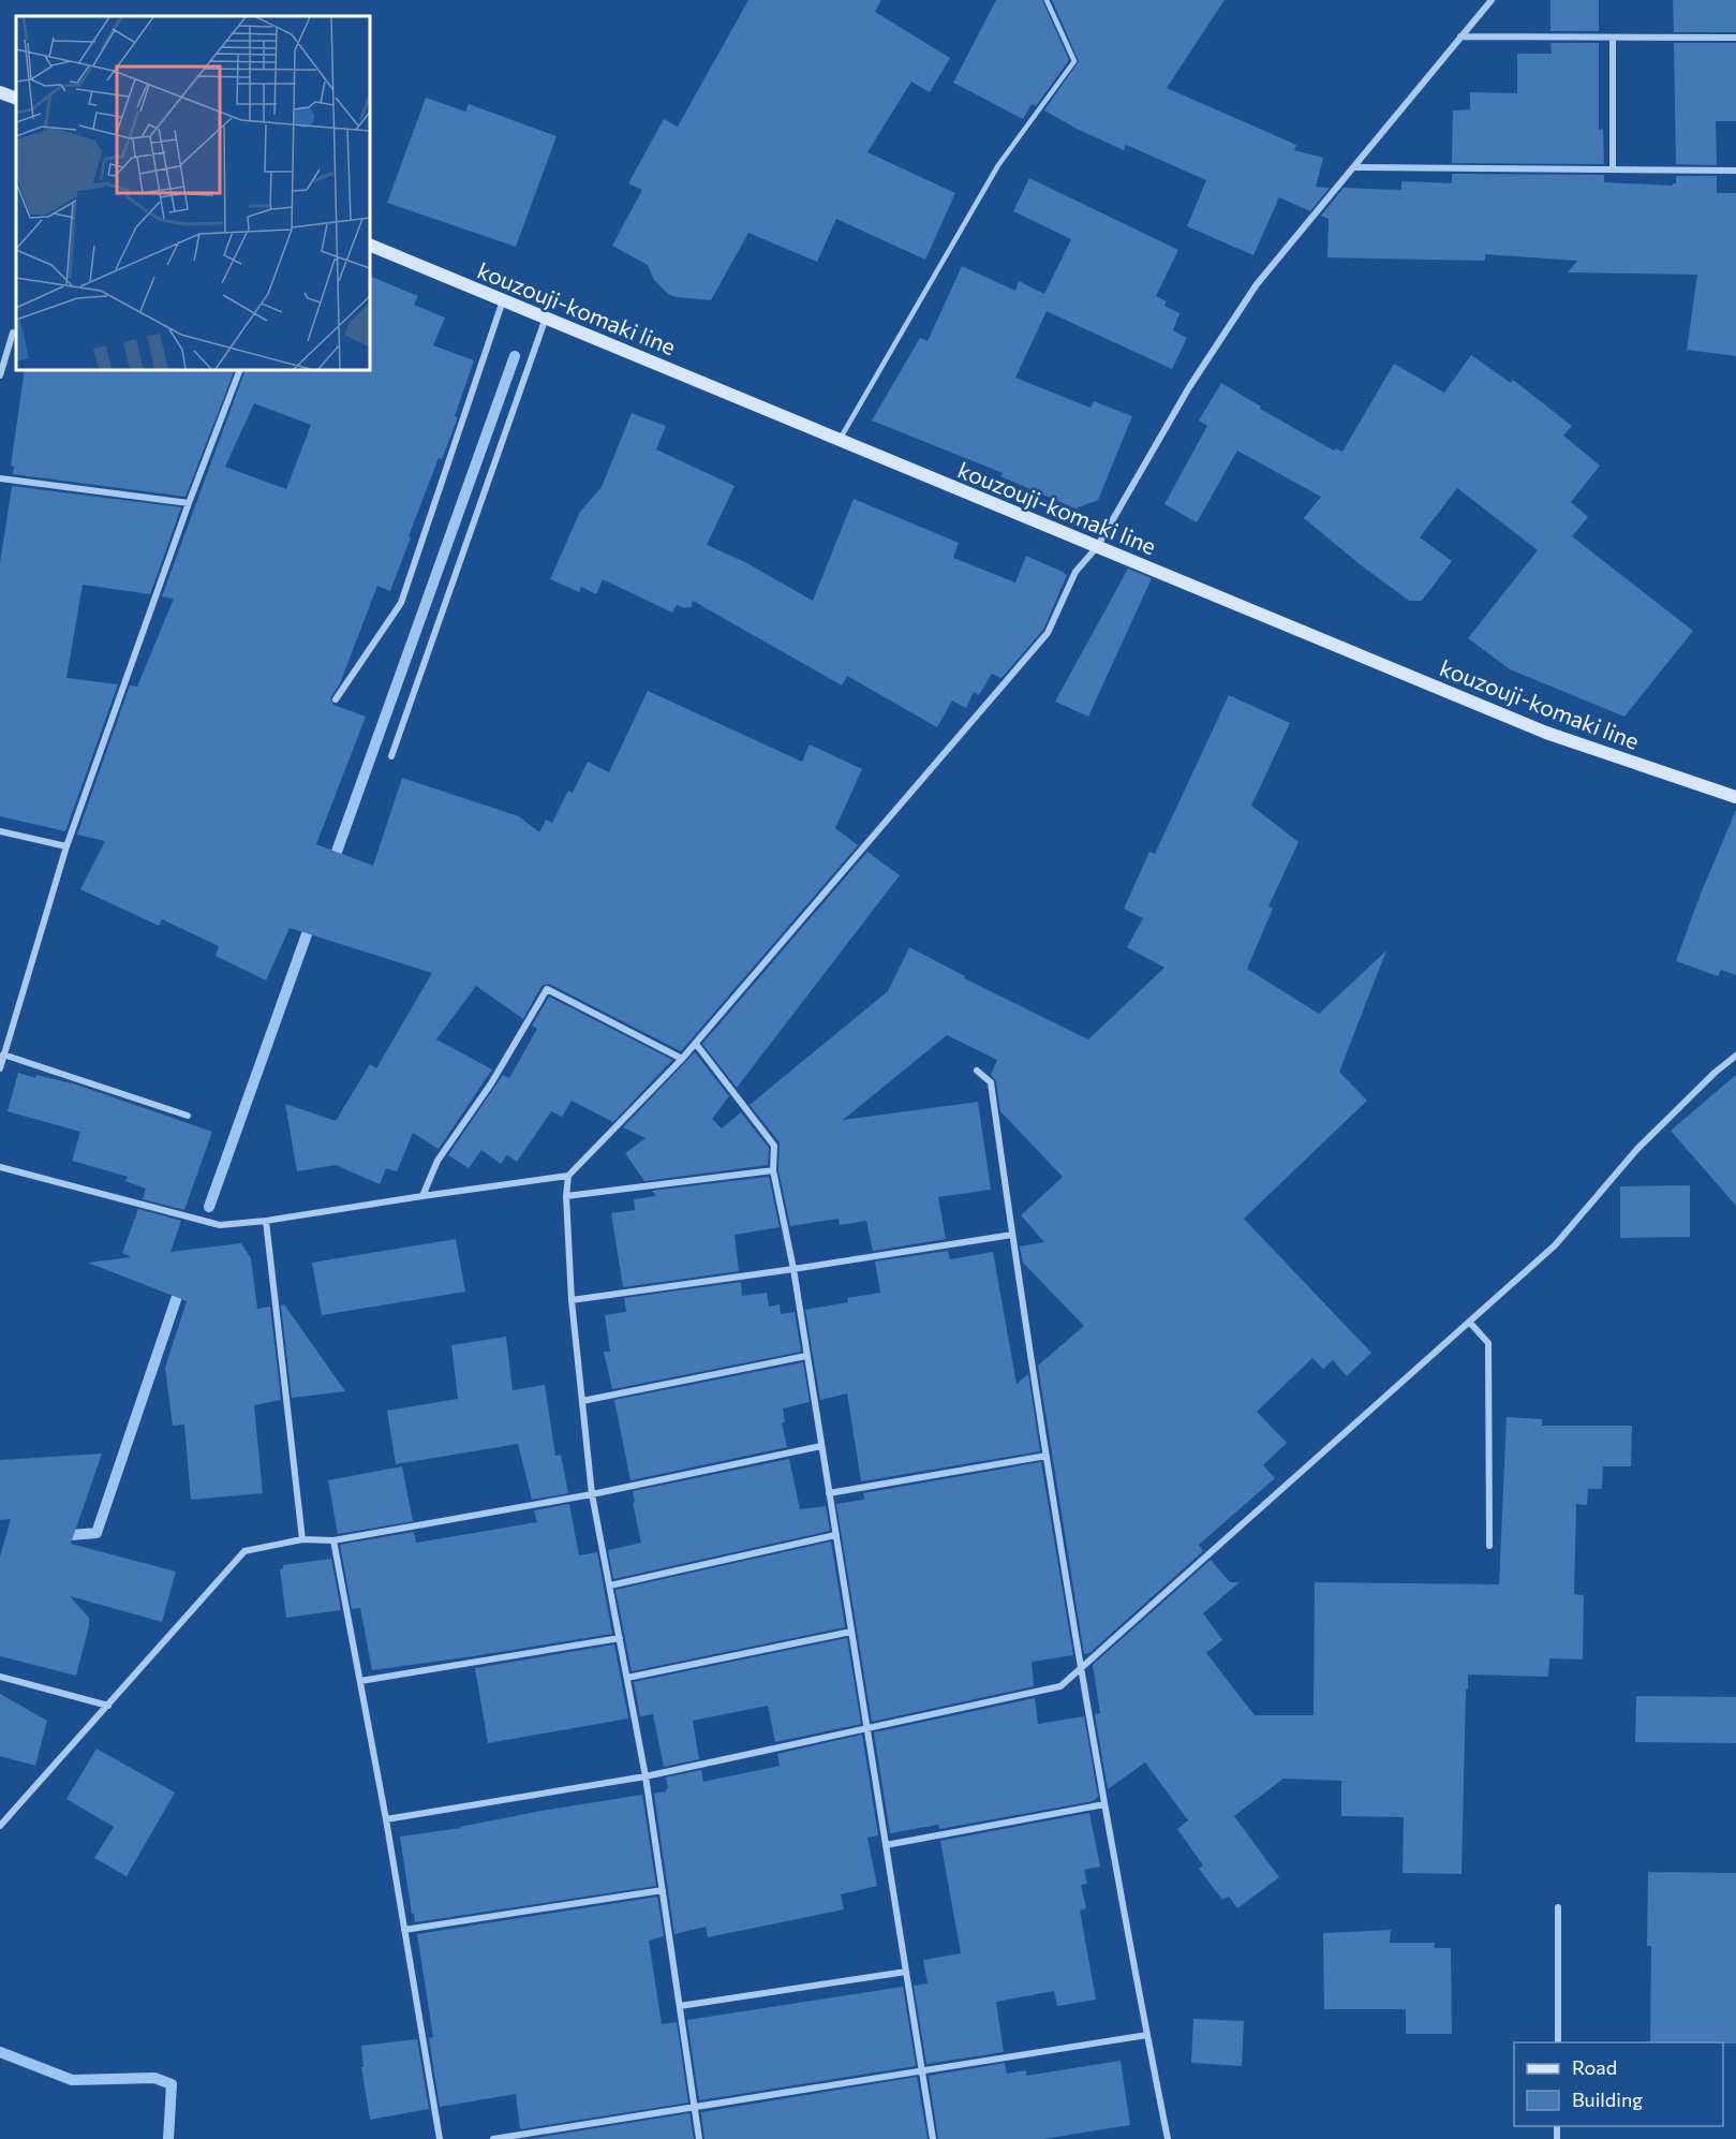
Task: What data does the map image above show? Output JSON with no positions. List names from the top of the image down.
{
  "streets": {
    "main road": ["kouzouji-komaki line"]
  },
  "legend": ["Road", "Building"]
}
